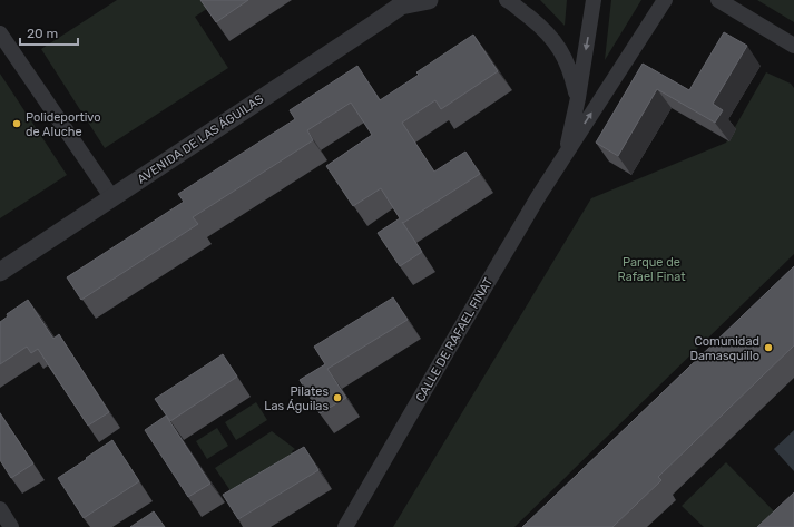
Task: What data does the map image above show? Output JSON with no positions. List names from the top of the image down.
{
  "streets": {
    "street": ["AVENIDA DE LAS ÁGUILAS", "CALLE DE RAFAEL FINAT"]
  },
  "parks": ["Parque de Rafael Finat"],
  "places": ["Polideportivo de Aluche", "Comunidad Damasquillo", "Pilates Las Águilas"],
  "scale_bar": "20 m"
}
